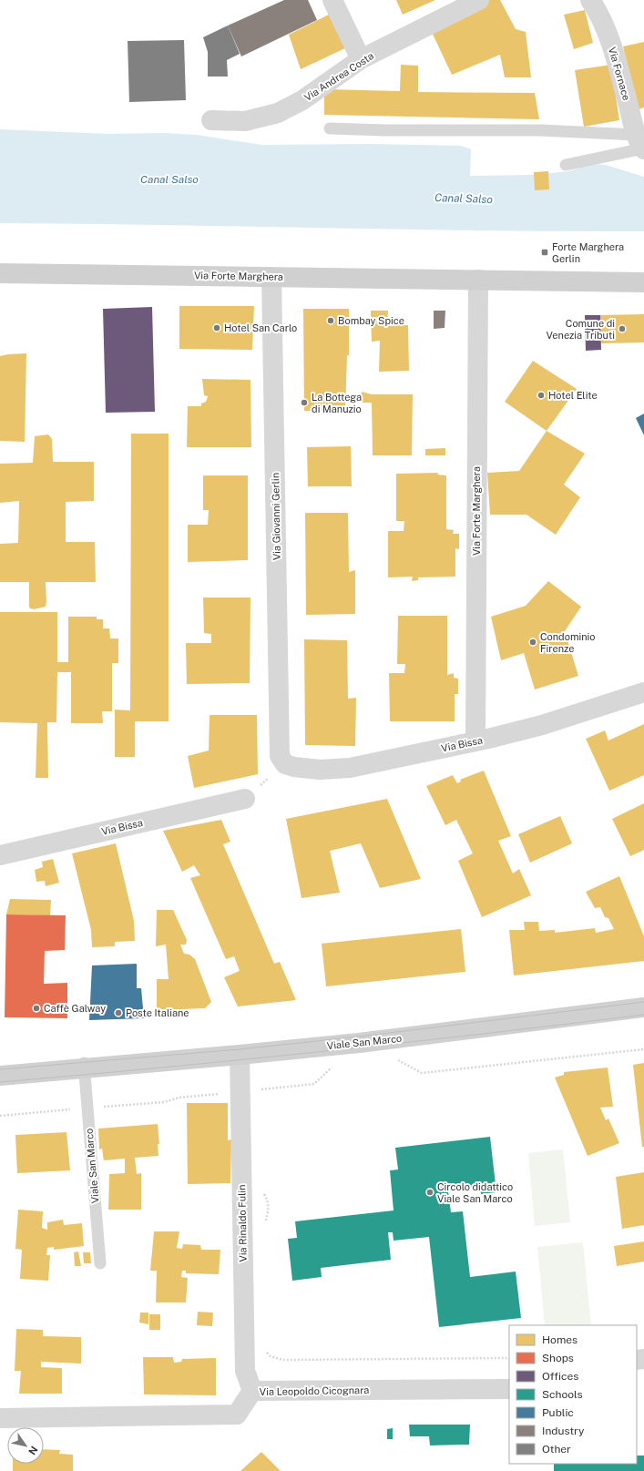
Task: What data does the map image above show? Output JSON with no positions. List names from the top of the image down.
{
  "streets": {
    "street": [
      "Via Fornace",
      "Via Andrea Costa",
      "Via Forte Marghera",
      "Via Giovanni Gerlin",
      "Via Bissa",
      "Viale San Marco",
      "Via Rinaldo Fulin",
      "Via Leopoldo Cicognara"
    ]
  },
  "crossings": [
    ["Via Forte Marghera", "Via Giovanni Gerlin"],
    ["Via Forte Marghera", "Via Bissa"],
    ["Via Giovanni Gerlin", "Via Bissa"],
    ["Viale San Marco", "Via Rinaldo Fulin"],
    ["Via Rinaldo Fulin", "Via Leopoldo Cicognara"]
  ],
  "water": ["Canal Salso"],
  "places": {
    "transit": ["Forte Marghera Gerlin"],
    "other": [
      "Bombay Spice",
      "Hotel San Carlo",
      "Comune di Venezia Tributi",
      "Hotel Elite",
      "La Bottega di Manuzio",
      "Condominio Firenze",
      "Caffè Galway",
      "Poste Italiane",
      "Circolo didattico Viale San Marco"
    ]
  },
  "legend": [
    "Homes",
    "Shops",
    "Offices",
    "Schools",
    "Public",
    "Industry",
    "Other"
  ],
  "north": "bottom right"
}
